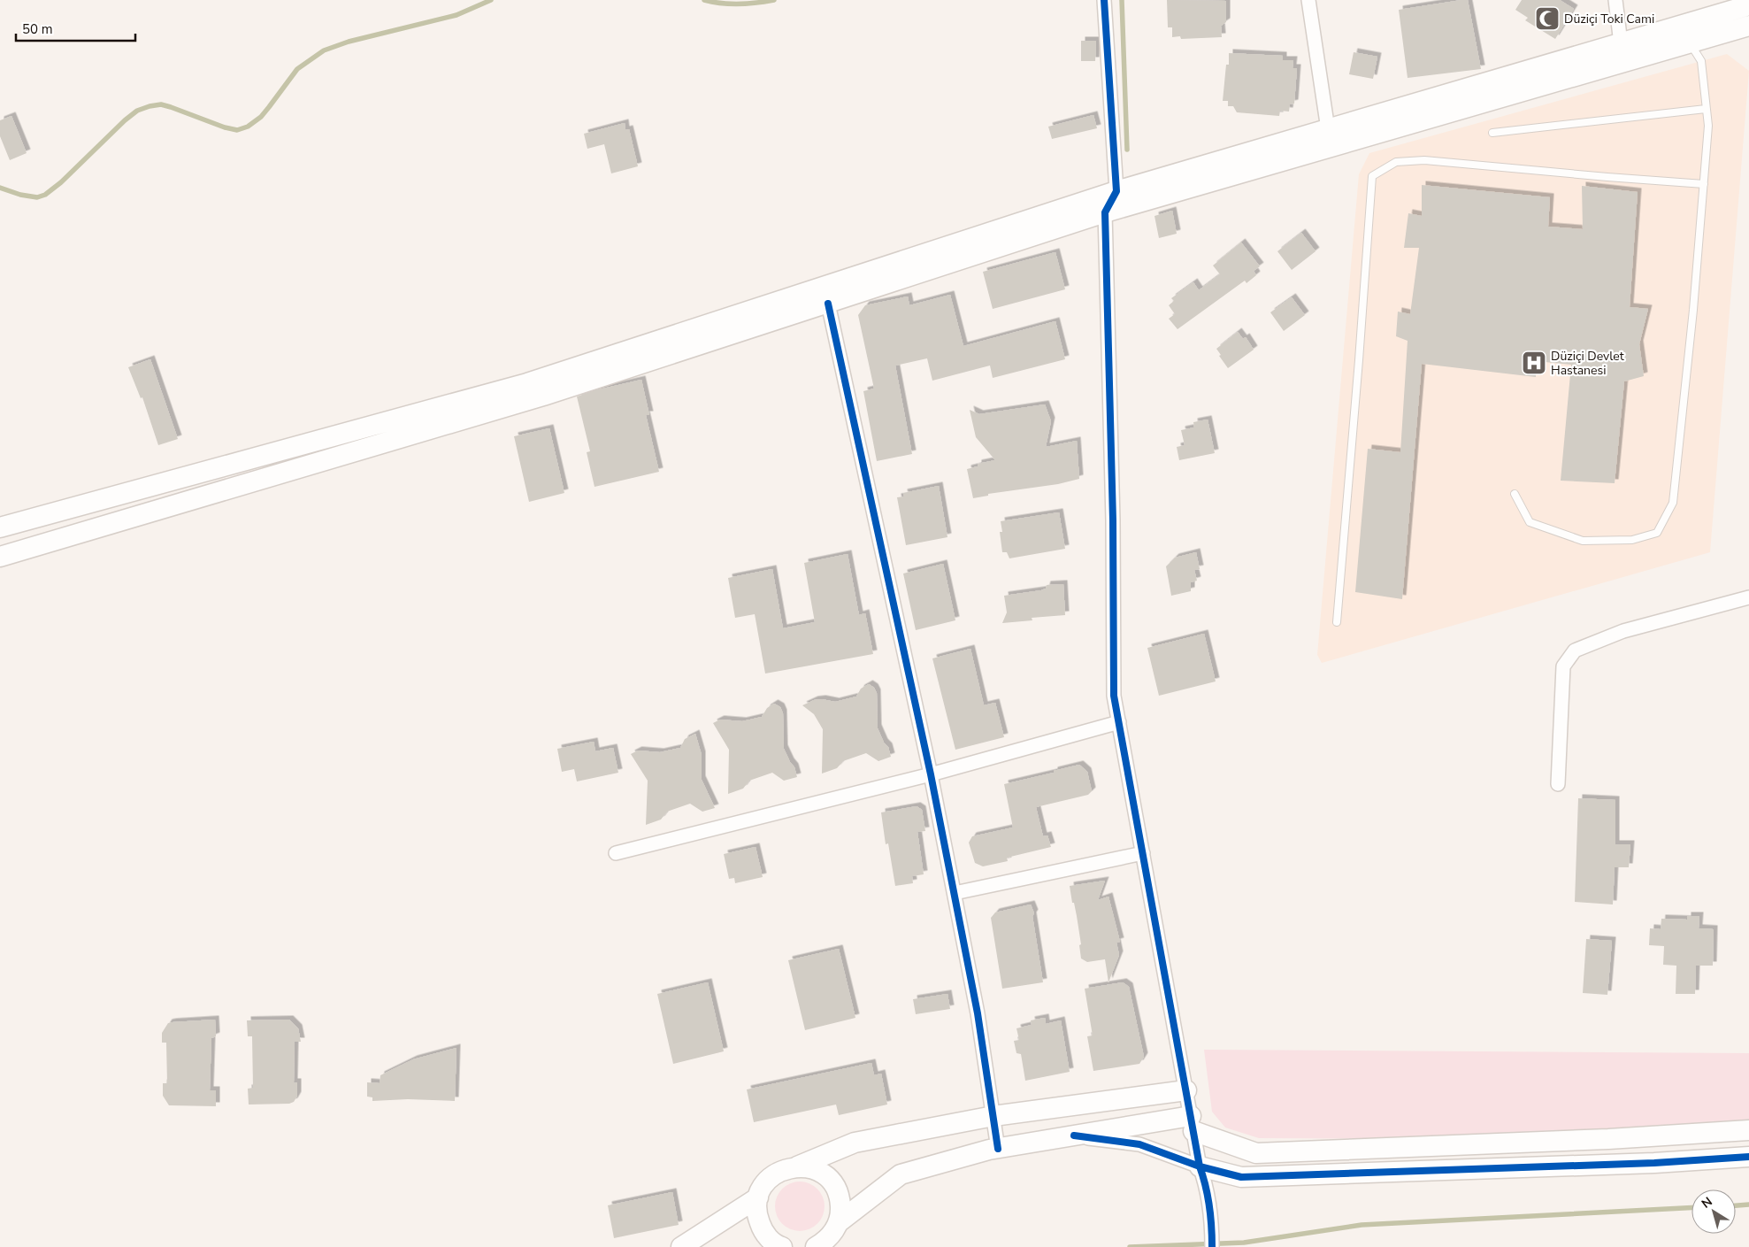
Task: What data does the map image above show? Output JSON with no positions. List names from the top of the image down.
{
  "places": {
    "mosque": ["Düziçi Toki Cami"],
    "hospital": ["Düziçi Devlet Hastanesi"]
  },
  "scale_bar": "50 m",
  "north": "top left"
}
